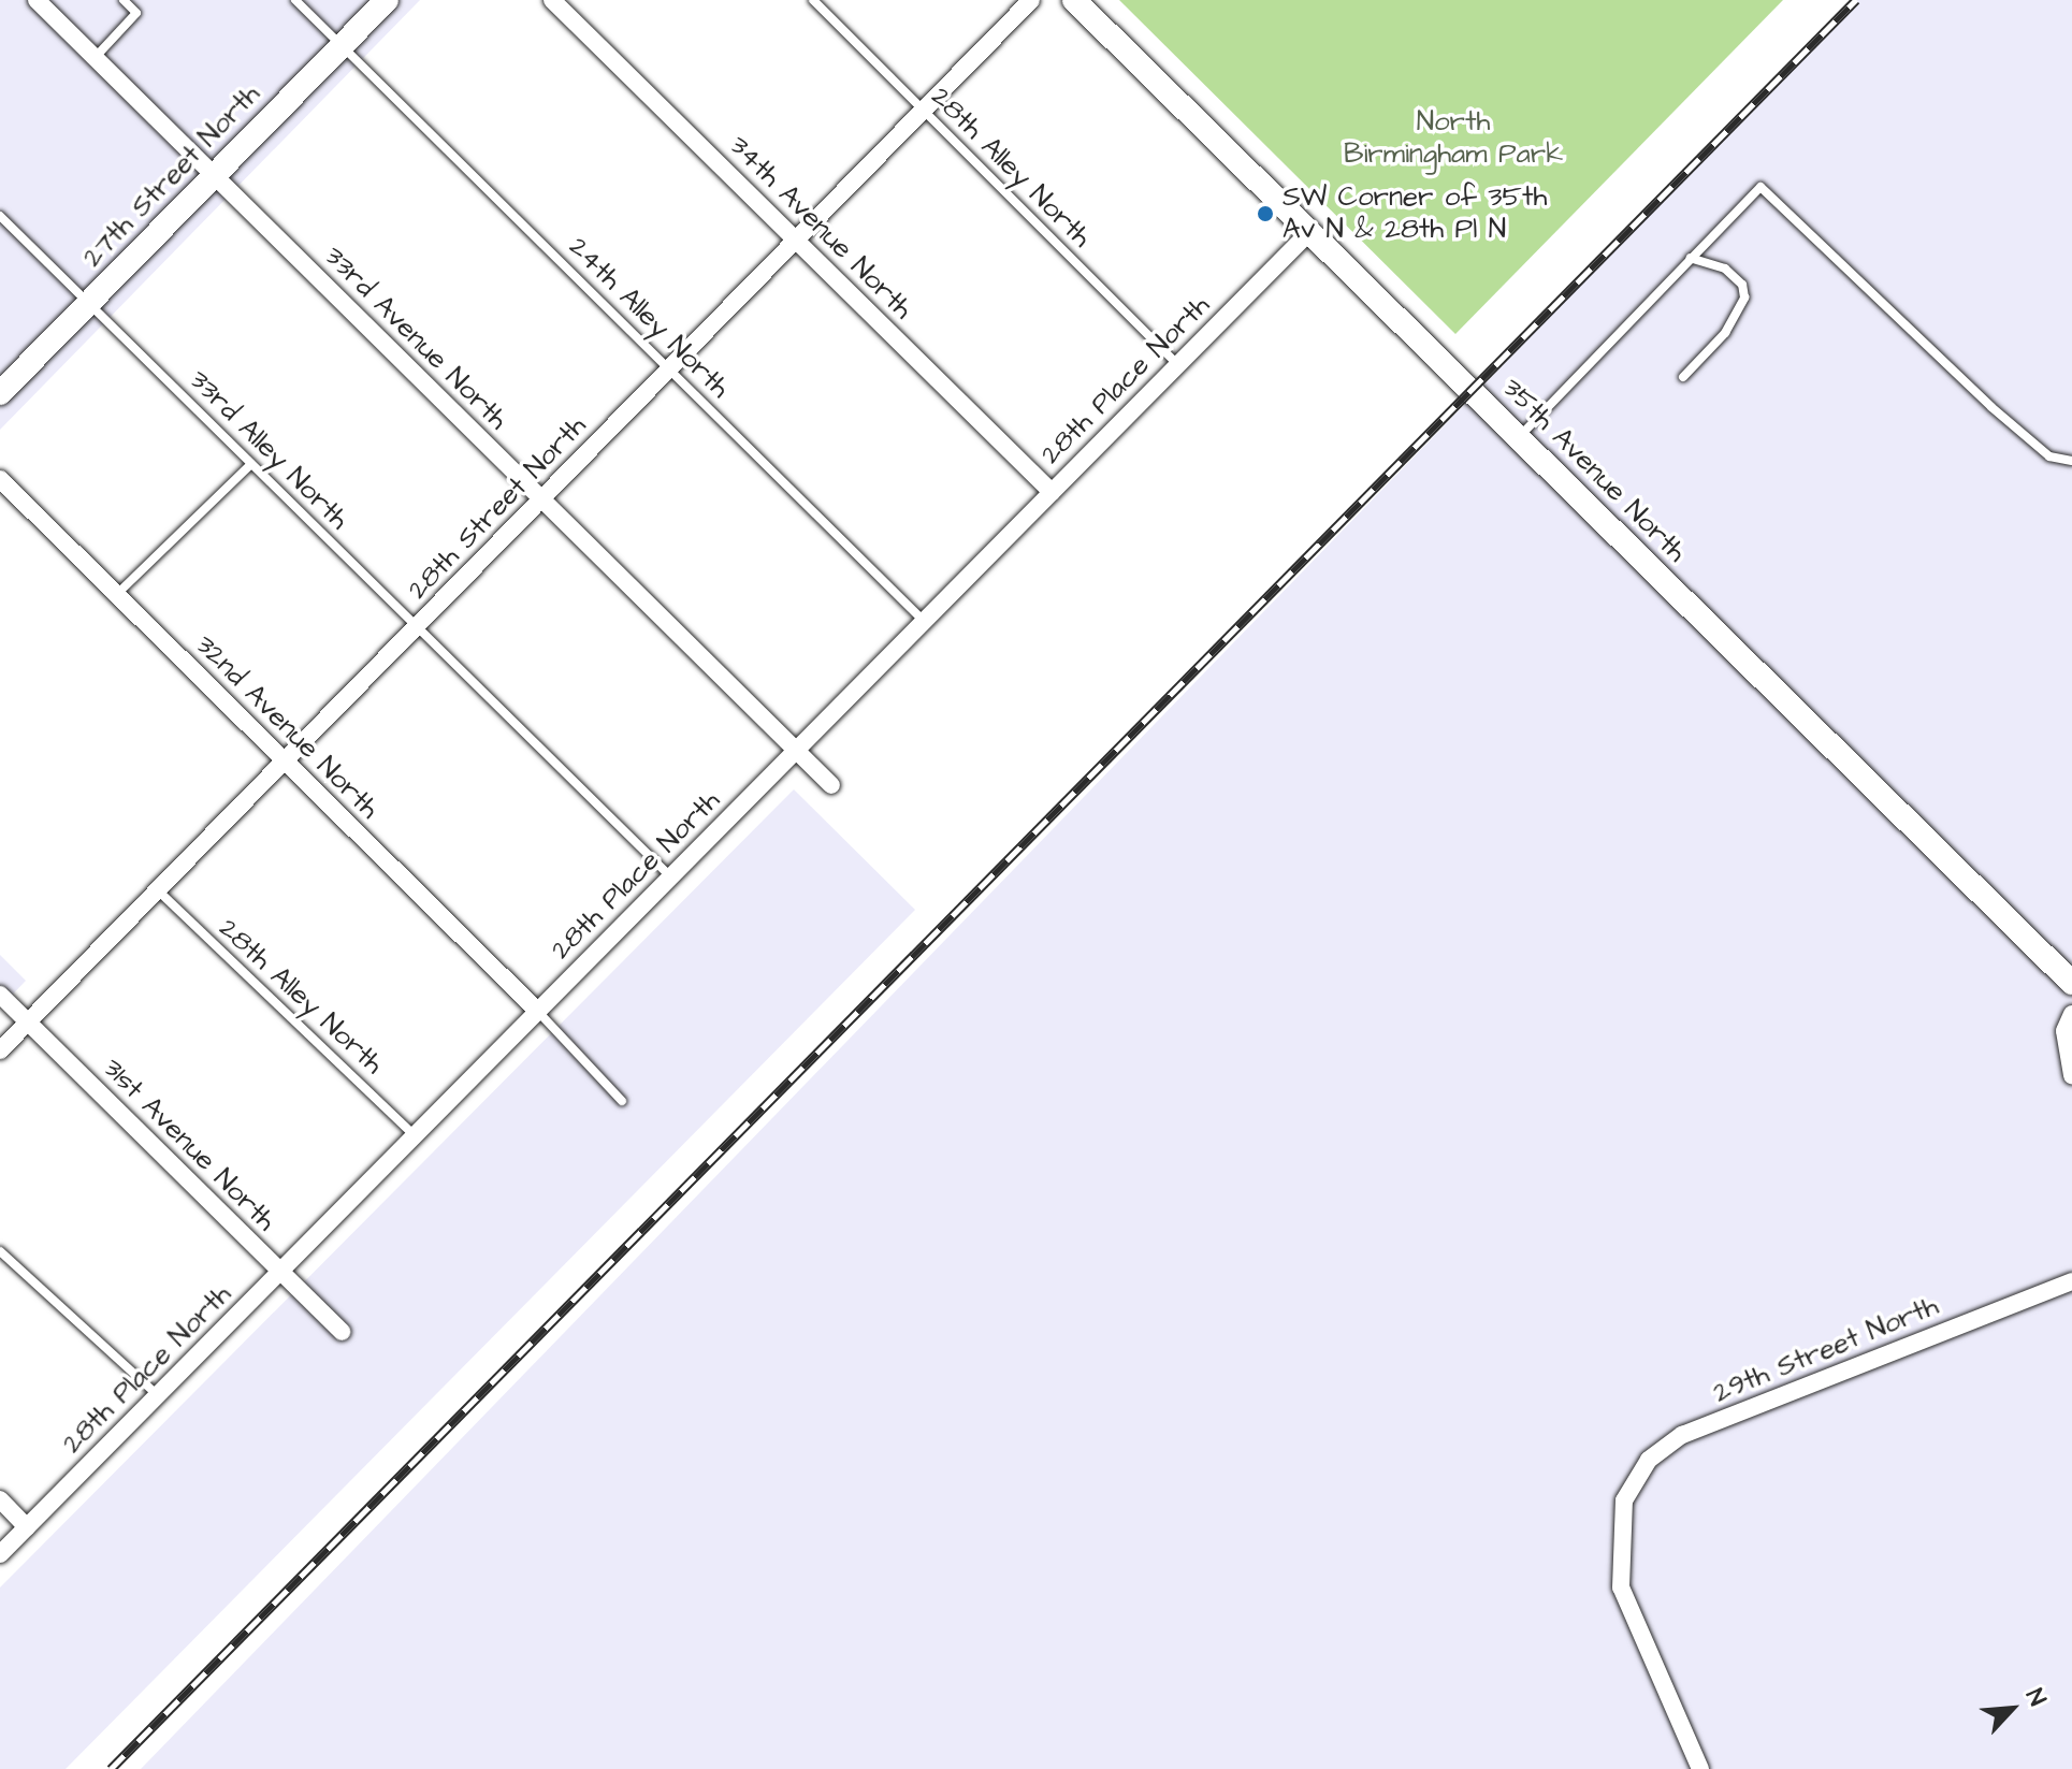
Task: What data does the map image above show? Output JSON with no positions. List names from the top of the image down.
{
  "streets": {
    "street": [
      "27th Street North",
      "34th Avenue North",
      "33rd Avenue North",
      "28th Place North",
      "35th Avenue North",
      "28th Street North",
      "32nd Avenue North",
      "31st Avenue North",
      "29th Street North"
    ],
    "lane": ["28th Alley North", "24th Alley North", "33rd Alley North"]
  },
  "crossings": [
    ["28th Alley North", "28th Place North"],
    ["28th Alley North", "28th Street North"],
    ["27th Street North", "24th Alley North"],
    ["27th Street North", "33rd Avenue North"],
    ["27th Street North", "33rd Alley North"],
    ["34th Avenue North", "28th Place North"],
    ["34th Avenue North", "28th Street North"],
    ["24th Alley North", "28th Place North"],
    ["24th Alley North", "28th Street North"],
    ["33rd Avenue North", "28th Place North"],
    ["33rd Avenue North", "28th Street North"],
    ["28th Place North", "35th Avenue North"],
    ["28th Place North", "32nd Avenue North"],
    ["28th Place North", "31st Avenue North"],
    ["33rd Alley North", "28th Street North"],
    ["28th Street North", "32nd Avenue North"],
    ["28th Street North", "31st Avenue North"]
  ],
  "parks": ["North Birmingham Park"],
  "places": ["SW Corner of 35th Av N & 28th Pl N"],
  "north": "top right"
}
